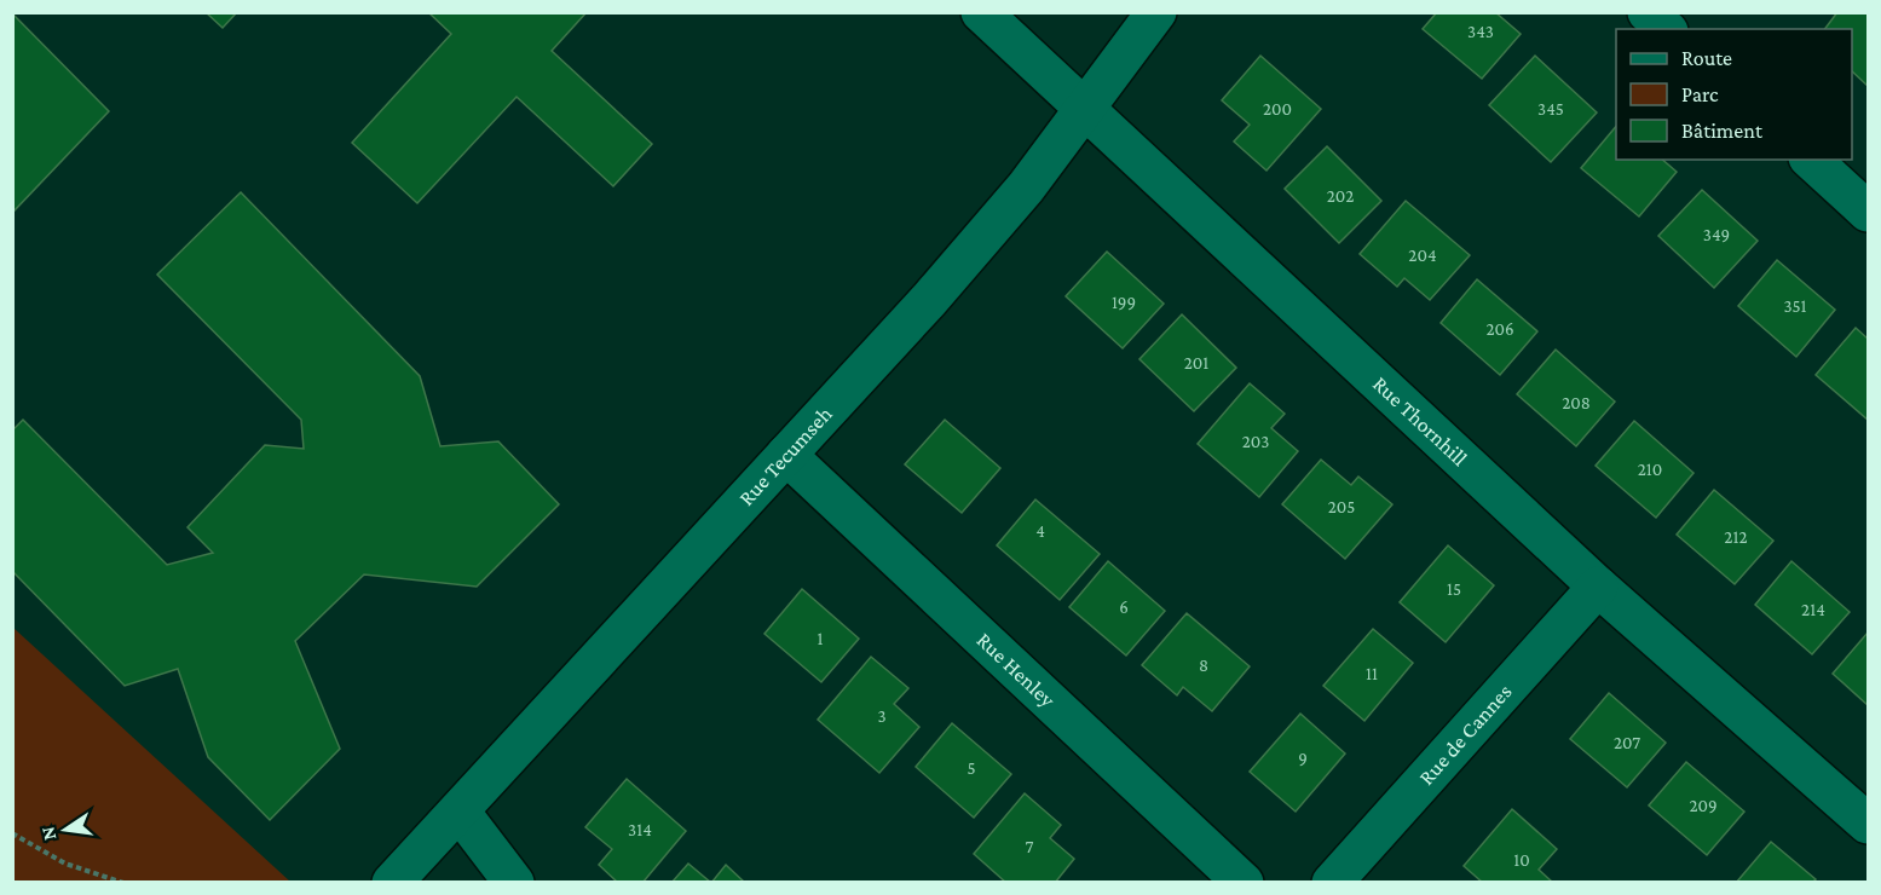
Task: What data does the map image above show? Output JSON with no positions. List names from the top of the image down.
{
  "streets": {
    "street": [
      "Rue Thornhill",
      "Rue Tecumseh",
      "Rue Henley",
      "Rue de Cannes"
    ]
  },
  "crossings": [
    ["Rue Thornhill", "Rue Tecumseh"],
    ["Rue Thornhill", "Rue de Cannes"],
    ["Rue Tecumseh", "Rue Henley"]
  ],
  "house_numbers": [
    "343",
    "200",
    "345",
    "202",
    "349",
    "204",
    "199",
    "351",
    "206",
    "201",
    "208",
    "203",
    "210",
    "205",
    "4",
    "212",
    "15",
    "6",
    "214",
    "1",
    "8",
    "11",
    "3",
    "207",
    "9",
    "5",
    "209",
    "314",
    "7",
    "10"
  ],
  "legend": ["Route", "Parc", "Bâtiment"],
  "north": "left"
}
